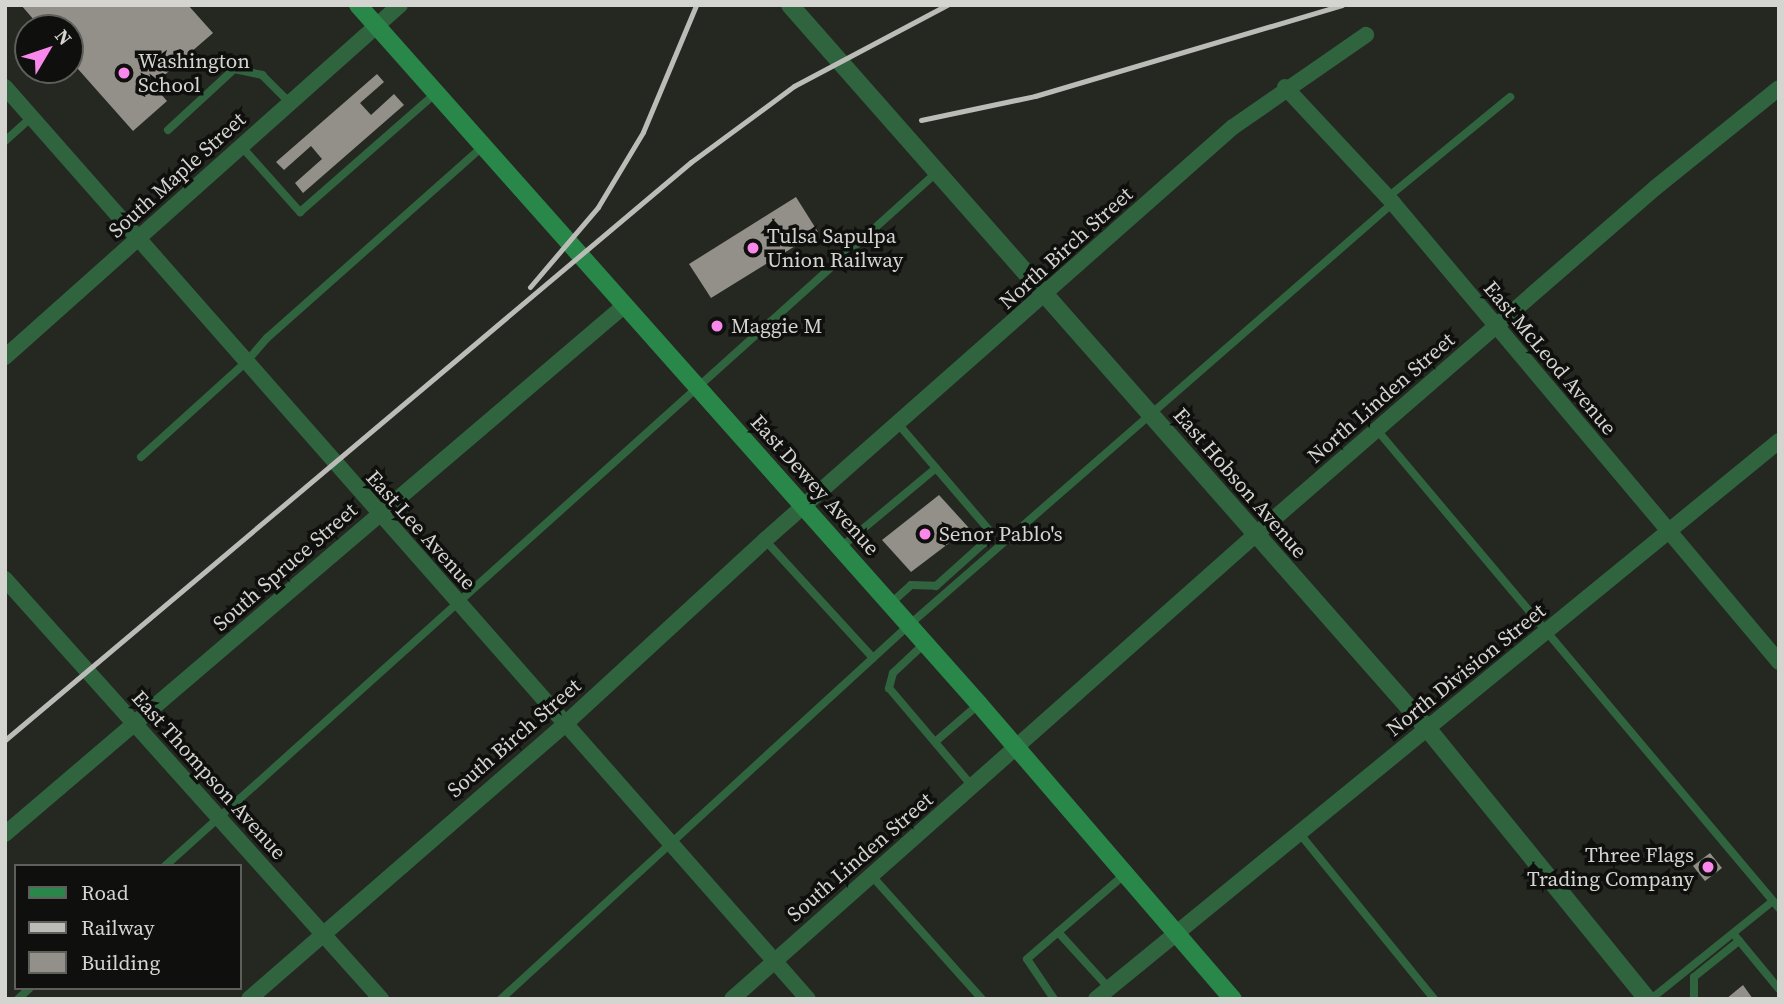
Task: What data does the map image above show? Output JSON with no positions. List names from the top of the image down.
{
  "streets": {
    "main road": ["East Dewey Avenue"],
    "street": [
      "South Maple Street",
      "North Birch Street",
      "East McLeod Avenue",
      "North Linden Street",
      "East Hobson Avenue",
      "East Lee Avenue",
      "South Spruce Street",
      "North Division Street",
      "South Birch Street",
      "East Thompson Avenue",
      "South Linden Street"
    ]
  },
  "crossings": [
    ["South Maple Street", "East Dewey Avenue"],
    ["South Maple Street", "East Lee Avenue"],
    ["North Birch Street", "East McLeod Avenue"],
    ["North Birch Street", "East Hobson Avenue"],
    ["North Birch Street", "East Dewey Avenue"],
    ["North Birch Street", "South Birch Street"],
    ["East McLeod Avenue", "North Linden Street"],
    ["East McLeod Avenue", "North Division Street"],
    ["North Linden Street", "East Hobson Avenue"],
    ["North Linden Street", "East Dewey Avenue"],
    ["North Linden Street", "South Linden Street"],
    ["East Hobson Avenue", "North Division Street"],
    ["East Dewey Avenue", "South Spruce Street"],
    ["East Dewey Avenue", "North Division Street"],
    ["East Dewey Avenue", "South Birch Street"],
    ["East Dewey Avenue", "South Linden Street"],
    ["East Lee Avenue", "South Spruce Street"],
    ["East Lee Avenue", "South Birch Street"],
    ["East Lee Avenue", "South Linden Street"],
    ["South Spruce Street", "East Thompson Avenue"],
    ["South Birch Street", "East Thompson Avenue"]
  ],
  "places": [
    "Washington School",
    "Tulsa Sapulpa Union Railway",
    "Maggie M",
    "Senor Pablo's",
    "Three Flags Trading Company"
  ],
  "legend": ["Road", "Railway", "Building"],
  "north": "top right"
}
